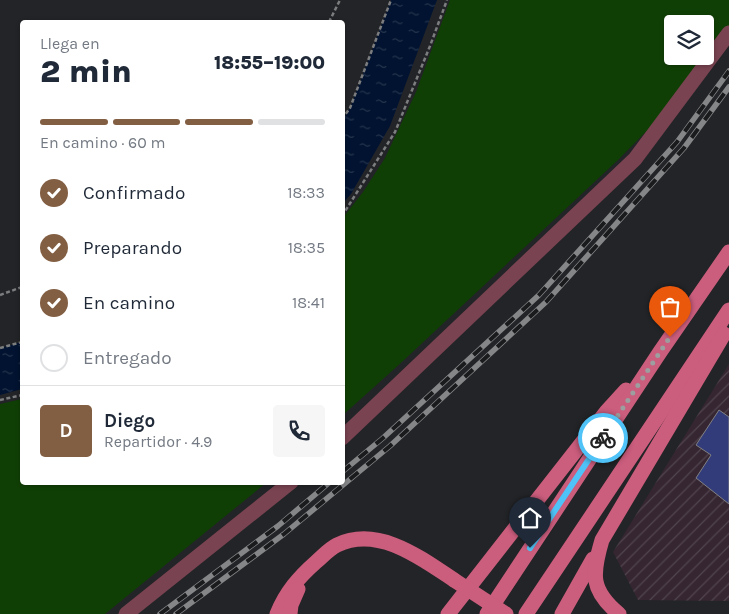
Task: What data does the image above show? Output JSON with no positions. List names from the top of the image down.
{
  "page": {
    "heading": ["2 min", "Llega en", "18:55–19:00"],
    "panel": ["Diego", "Repartidor · 4.9"],
    "bar": "En camino · 60 m",
    "list": [
      ["Confirmado", "18:33"],
      ["Preparando", "18:35"],
      ["En camino", "18:41"],
      "Entregado"
    ],
    "round": "D"
  }
}
